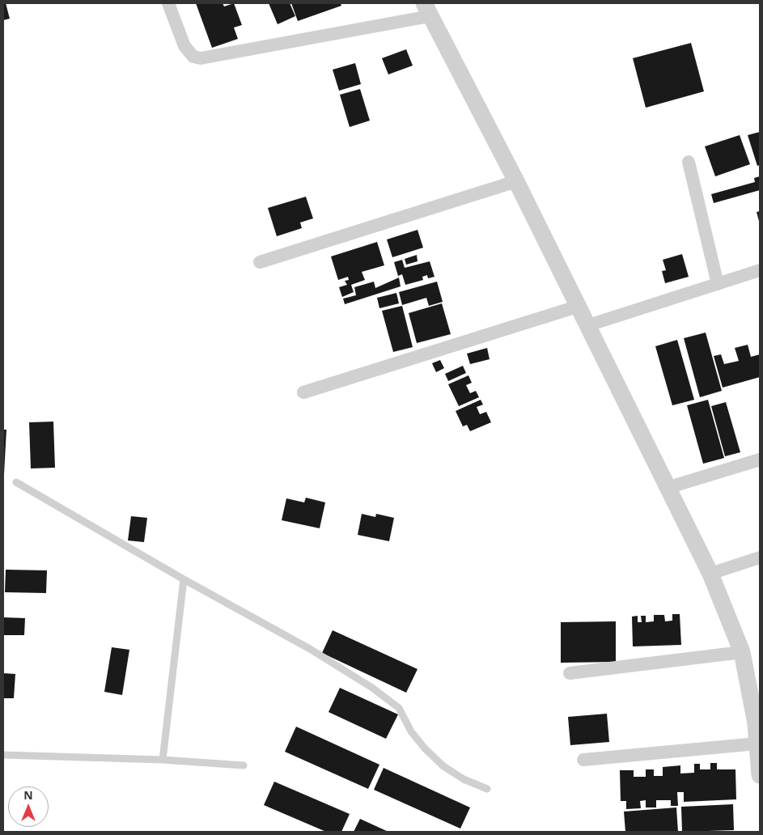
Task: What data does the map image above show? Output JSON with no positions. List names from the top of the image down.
{
  "north": "top"
}
